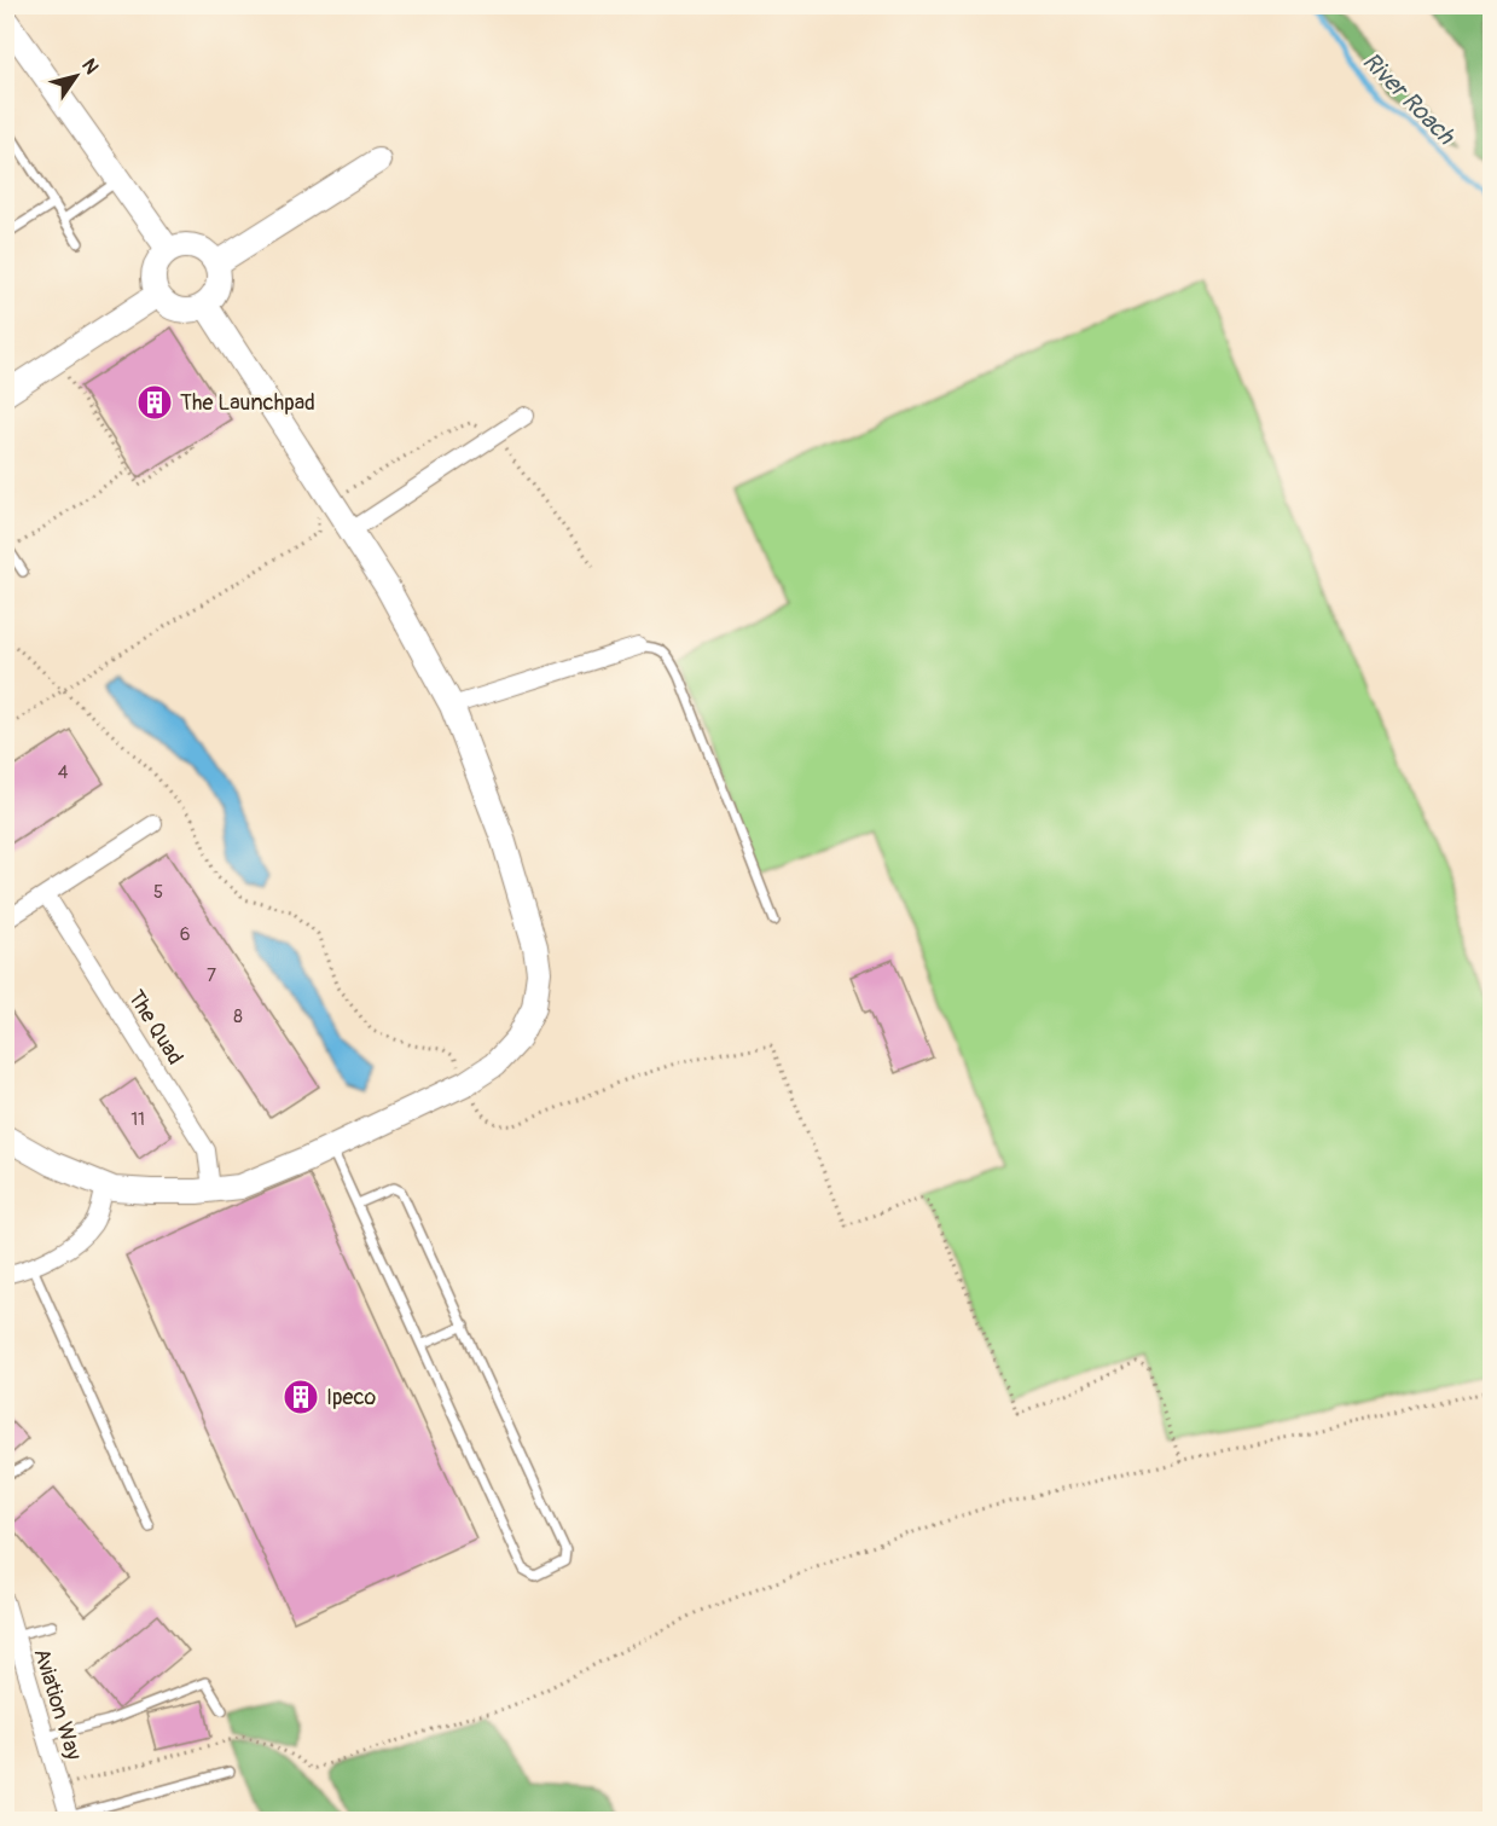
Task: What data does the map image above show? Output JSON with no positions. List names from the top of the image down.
{
  "streets": {
    "street": ["The Quad", "Aviation Way"]
  },
  "water": ["River Roach"],
  "places": {
    "building": ["The Launchpad", "Ipeco"]
  },
  "house_numbers": [
    "4",
    "5",
    "6",
    "7",
    "8",
    "11"
  ],
  "north": "top right"
}
